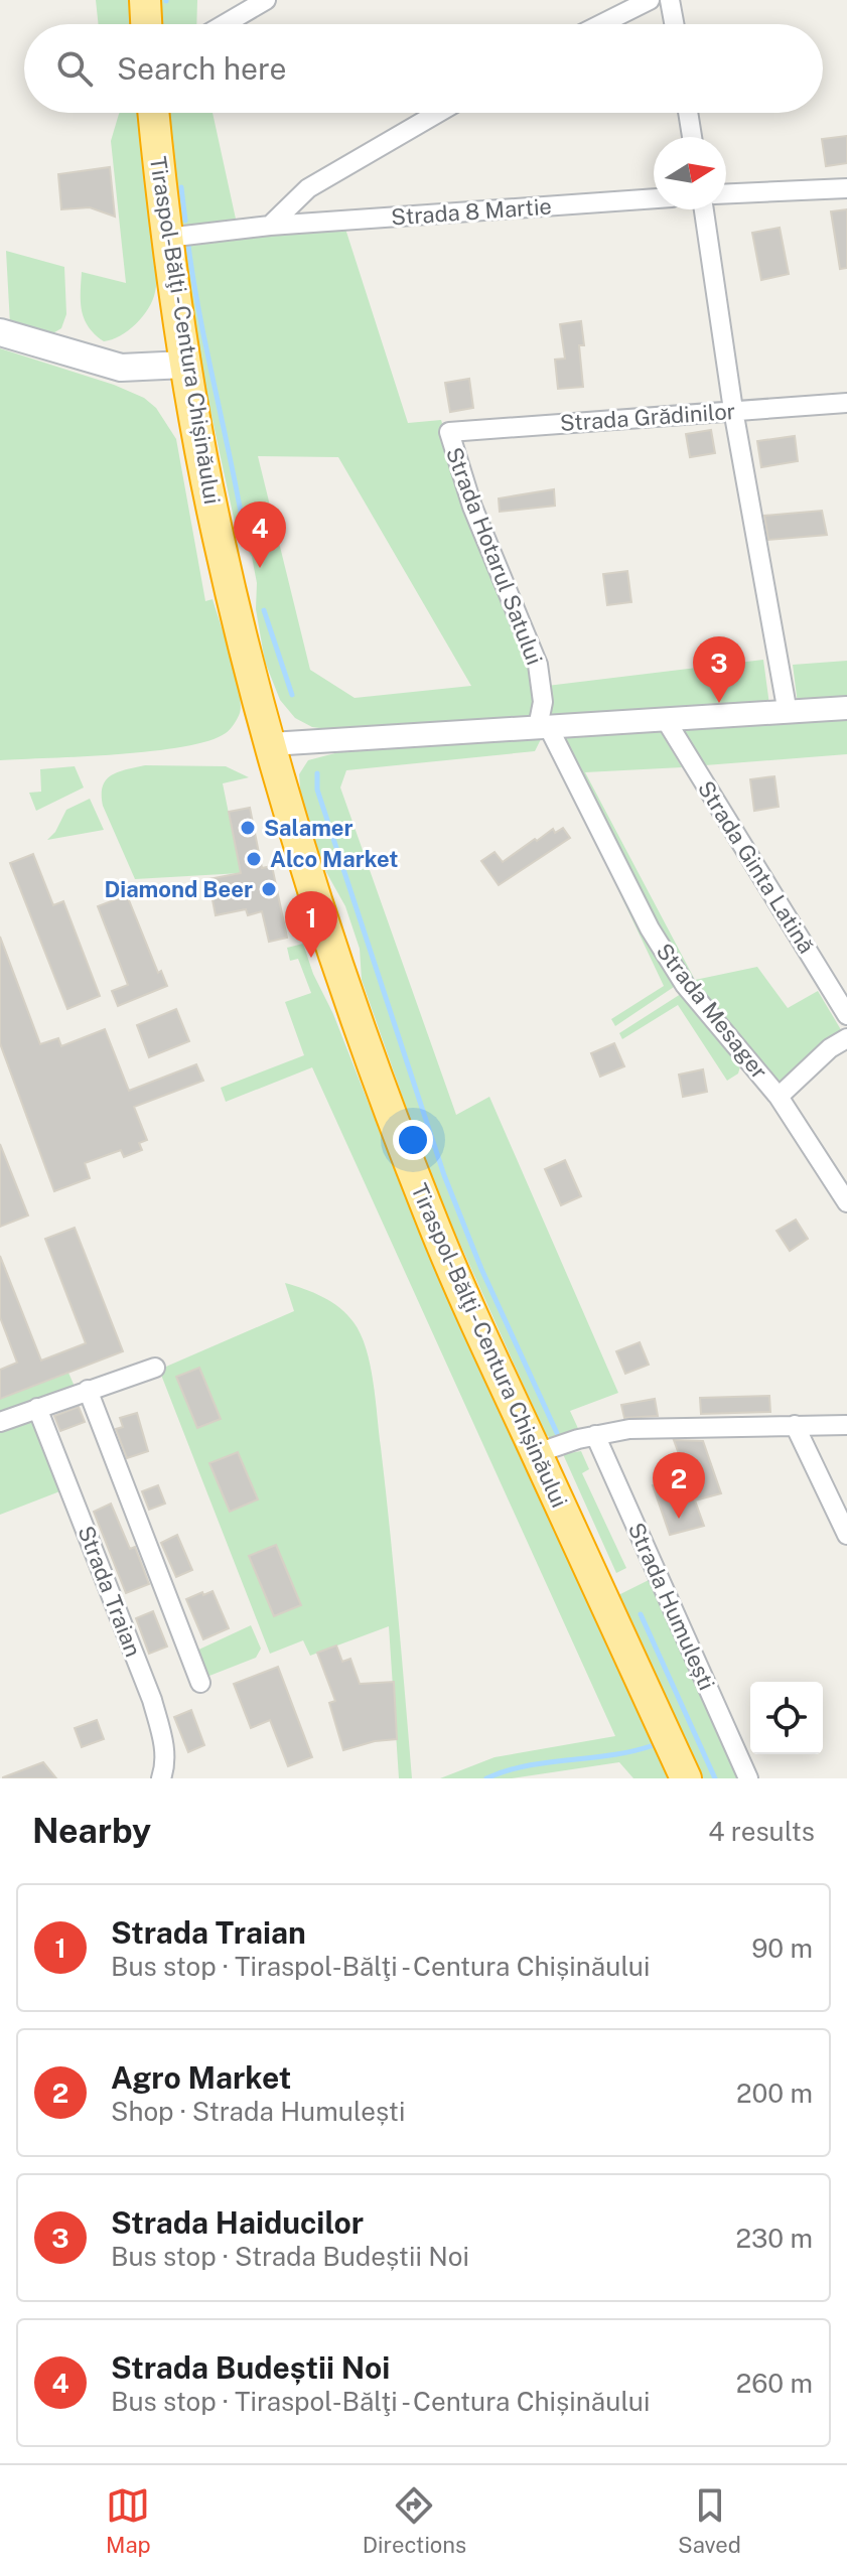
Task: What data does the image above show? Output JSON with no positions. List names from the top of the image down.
{
  "streets": {
    "highway": ["Tiraspol-Bălţi - Centura Chișinăului"],
    "street": [
      "Strada 8 Martie",
      "Strada Grădinilor",
      "Strada Hotarul Satului",
      "Strada Ginta Latină",
      "Strada Mesager",
      "Strada Traian",
      "Strada Humulești"
    ]
  },
  "crossings": [
    ["Strada 8 Martie", "Tiraspol-Bălţi - Centura Chișinăului"],
    ["Strada Grădinilor", "Strada Hotarul Satului"],
    ["Strada Hotarul Satului", "Strada Mesager"]
  ],
  "places": ["Salamer", "Alco Market", "Diamond Beer"],
  "north": "right",
  "page": {
    "search": "Search here",
    "pins": [
      "4",
      "3",
      "1",
      "2"
    ],
    "heading": ["Nearby", "4 results"],
    "list": [
      {
        "mark": "1",
        "name": "Strada Traian",
        "note": "Bus stop · Tiraspol-Bălţi - Centura Chișinăului",
        "value": "90 m"
      },
      {
        "mark": "2",
        "name": "Agro Market",
        "note": "Shop · Strada Humulești",
        "value": "200 m"
      },
      {
        "mark": "3",
        "name": "Strada Haiducilor",
        "note": "Bus stop · Strada Budeștii Noi",
        "value": "230 m"
      },
      {
        "mark": "4",
        "name": "Strada Budeștii Noi",
        "note": "Bus stop · Tiraspol-Bălţi - Centura Chișinăului",
        "value": "260 m"
      }
    ],
    "nav": ["Map", "Directions", "Saved"]
  }
}
